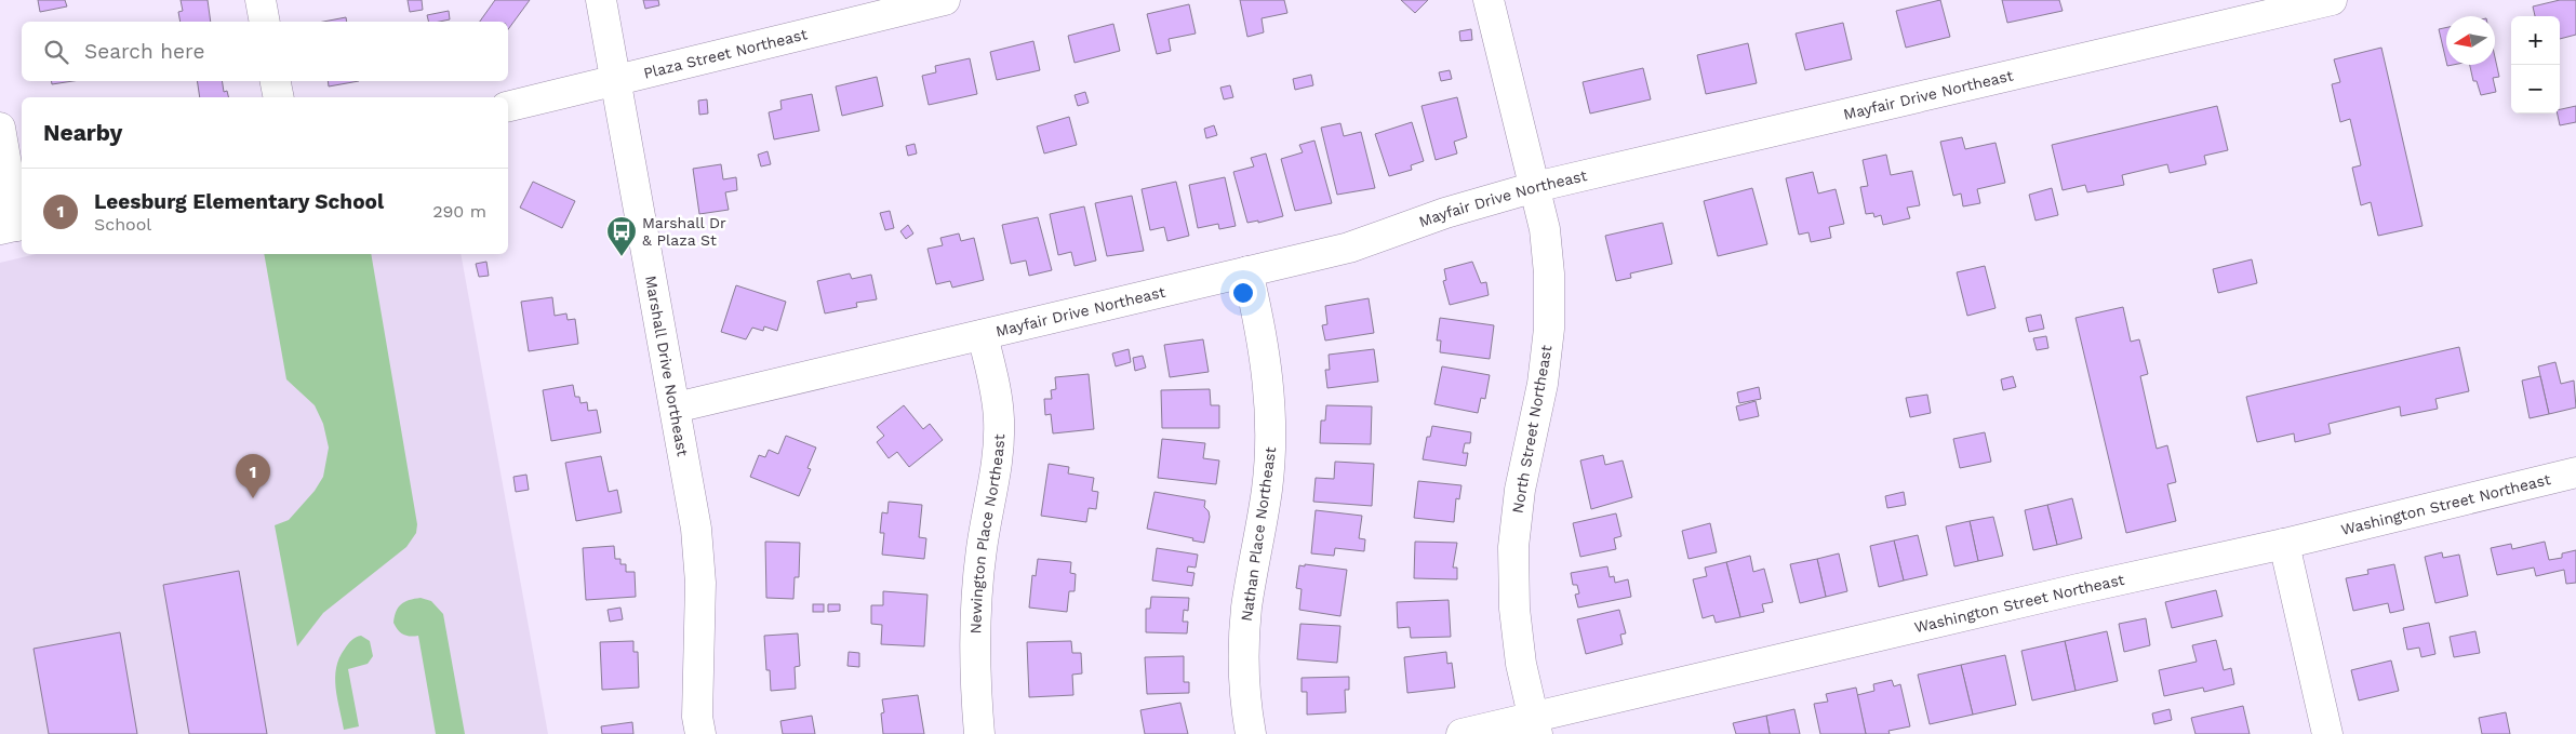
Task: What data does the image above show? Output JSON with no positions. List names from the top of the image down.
{
  "streets": {
    "street": [
      "Plaza Street Northeast",
      "Mayfair Drive Northeast",
      "Marshall Drive Northeast",
      "North Street Northeast",
      "Washington Street Northeast",
      "Newington Place Northeast",
      "Nathan Place Northeast"
    ]
  },
  "crossings": [
    ["Plaza Street Northeast", "Marshall Drive Northeast"],
    ["Mayfair Drive Northeast", "Marshall Drive Northeast"],
    ["Mayfair Drive Northeast", "North Street Northeast"],
    ["Mayfair Drive Northeast", "Newington Place Northeast"],
    ["Mayfair Drive Northeast", "Nathan Place Northeast"],
    ["North Street Northeast", "Washington Street Northeast"]
  ],
  "places": {
    "bus stop": ["Marshall Dr & Plaza St"]
  },
  "north": "left",
  "page": {
    "map_buttons": ["+", "−"],
    "search": "Search here",
    "heading": "Nearby",
    "list": [
      {
        "mark": "1",
        "name": "Leesburg Elementary School",
        "note": "School",
        "value": "290 m"
      }
    ],
    "pins": "1"
  }
}
